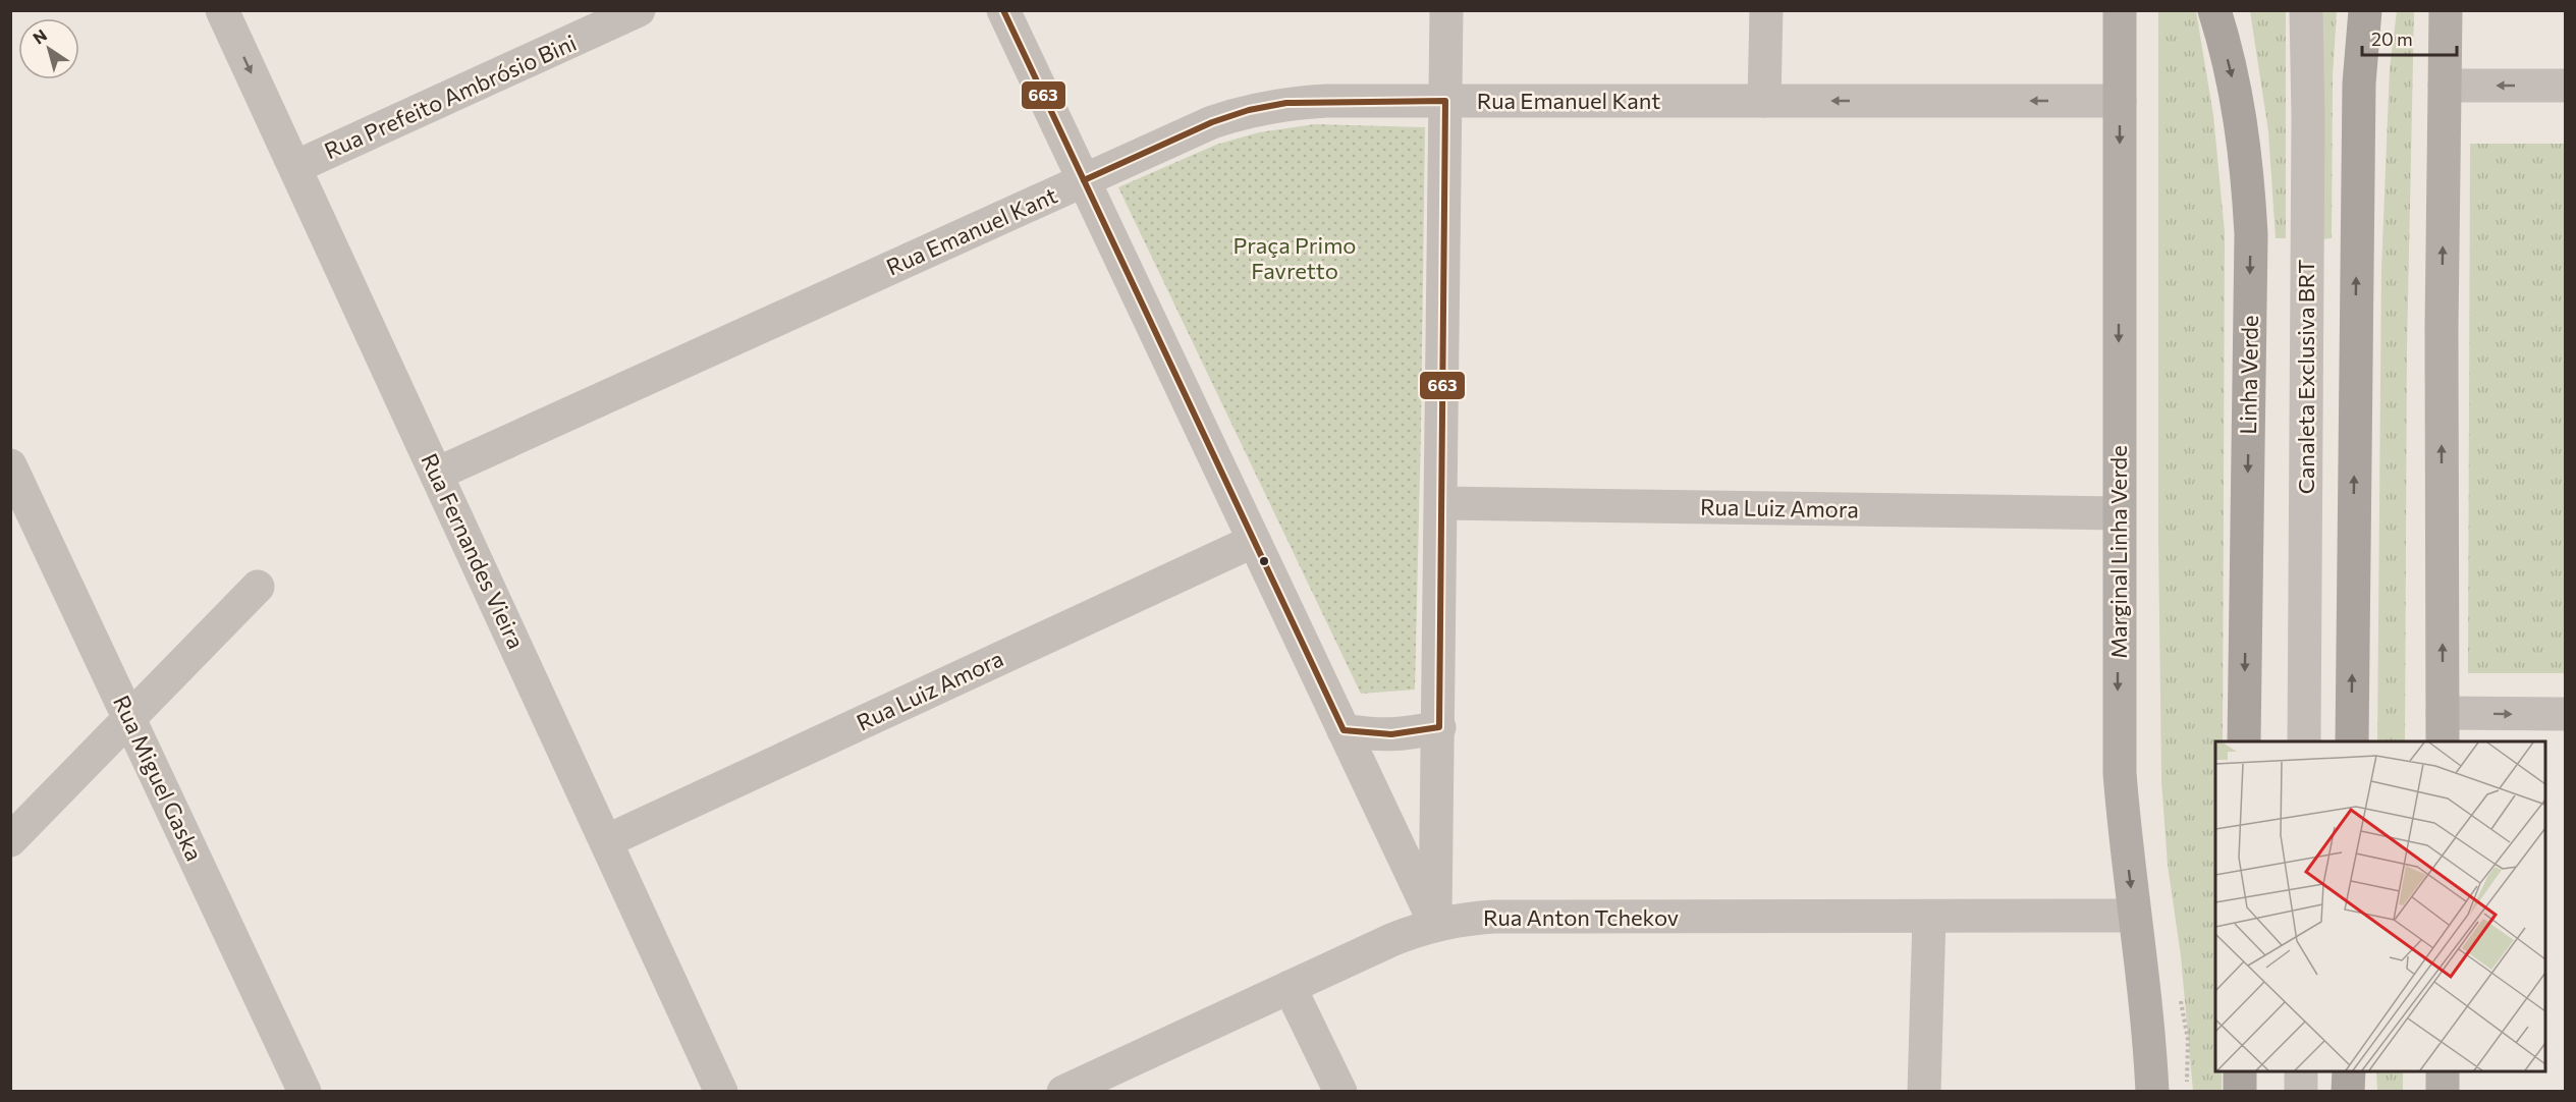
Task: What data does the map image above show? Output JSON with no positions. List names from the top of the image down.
{
  "streets": {
    "highway": ["Linha Verde"],
    "main road": ["Marginal Linha Verde"],
    "street": [
      "Rua Prefeito Ambrósio Bini",
      "Rua Emanuel Kant",
      "Canaleta Exclusiva BRT",
      "Rua Luiz Amora",
      "Rua Fernandes Vieira",
      "Rua Miguel Gaska",
      "Rua Anton Tchekov"
    ]
  },
  "crossings": [
    ["Rua Prefeito Ambrósio Bini", "Rua Fernandes Vieira"],
    ["Rua Emanuel Kant", "Rua Fernandes Vieira"],
    ["Rua Emanuel Kant", "Marginal Linha Verde"],
    ["Rua Luiz Amora", "Rua Fernandes Vieira"],
    ["Rua Luiz Amora", "Marginal Linha Verde"],
    ["Marginal Linha Verde", "Rua Anton Tchekov"]
  ],
  "one_way": ["Marginal Linha Verde"],
  "parks": ["Praça Primo Favretto"],
  "lines": ["transit line 663"],
  "scale_bar": "20 m",
  "north": "top left"
}
